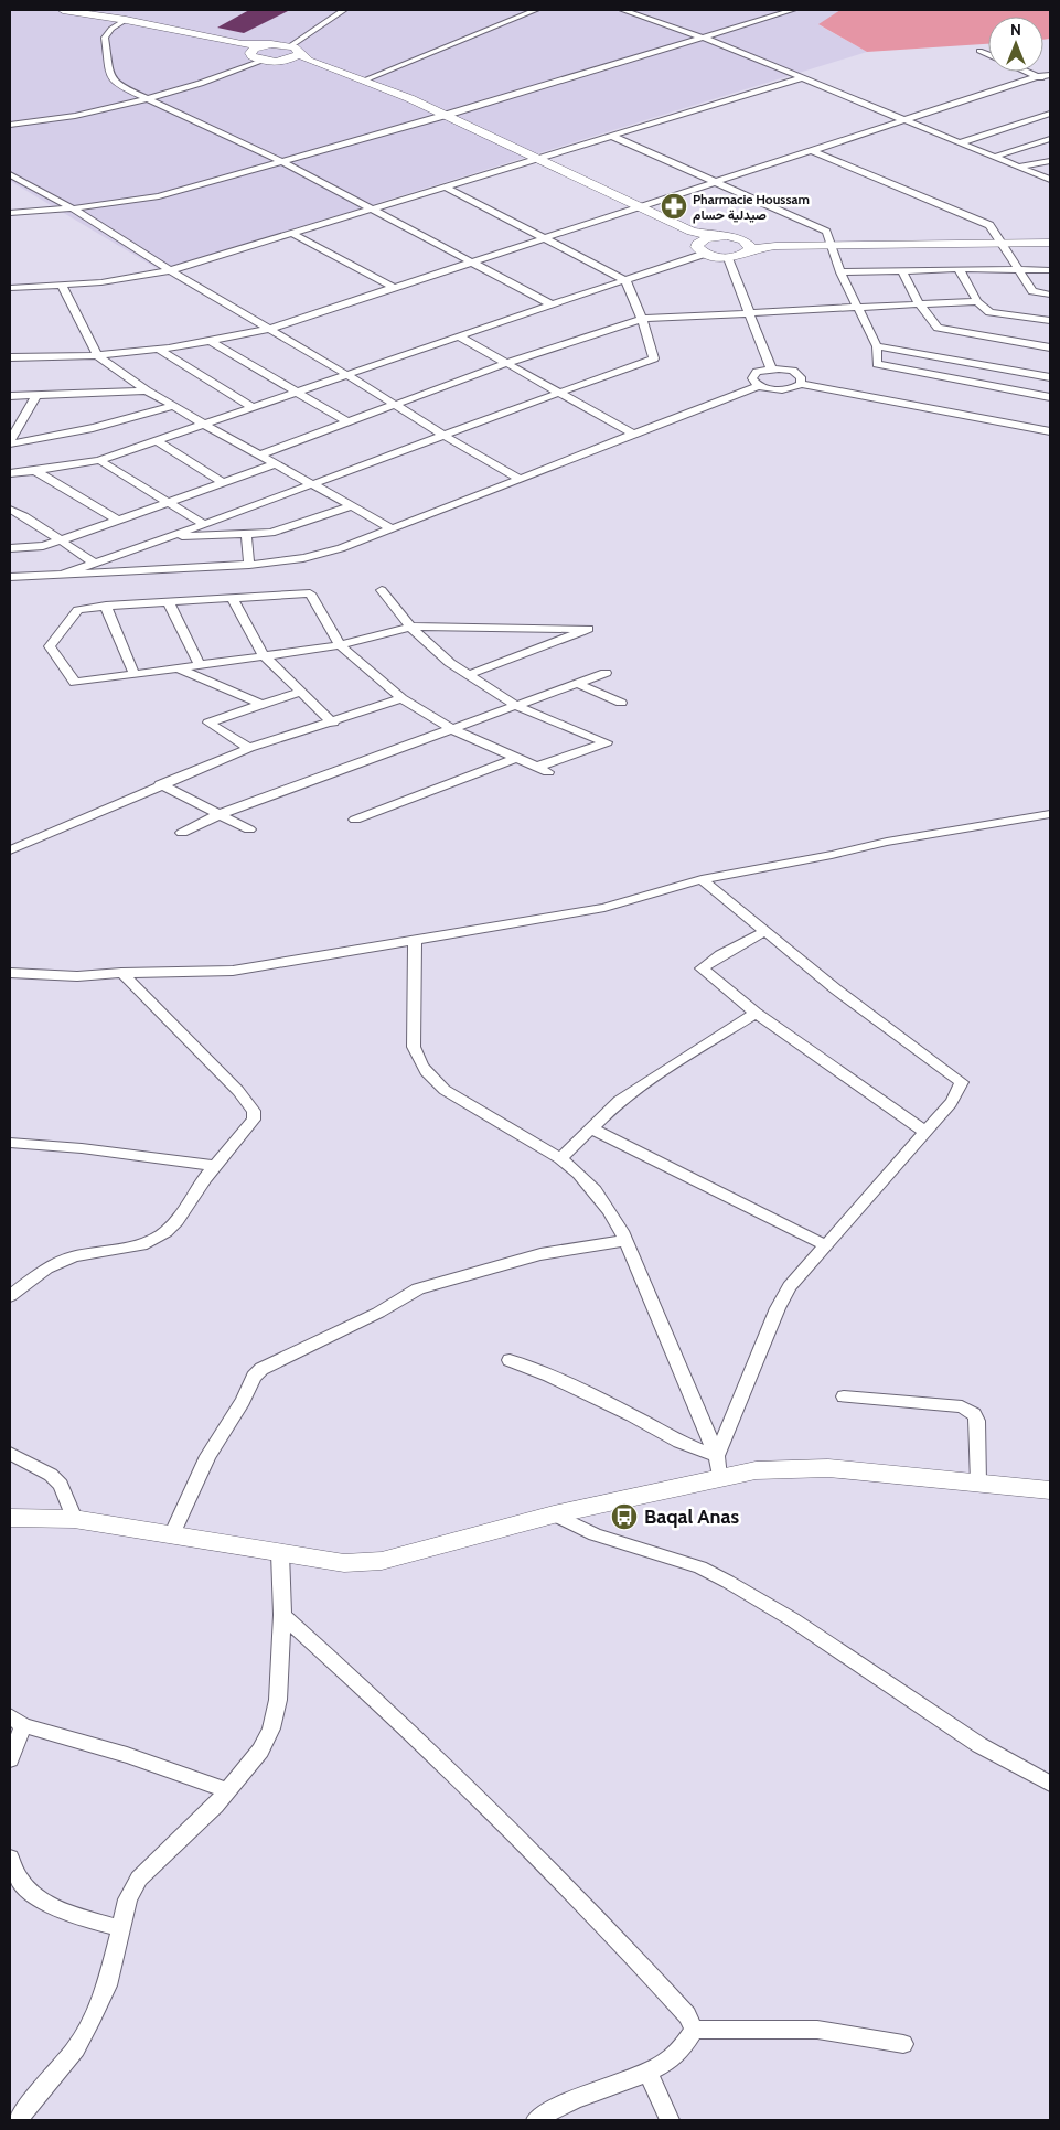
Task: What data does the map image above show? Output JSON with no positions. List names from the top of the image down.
{
  "places": {
    "pharmacy": ["Pharmacie Houssam صيدلية حسام"],
    "bus stop": ["Baqal Anas"]
  },
  "north": "top"
}
